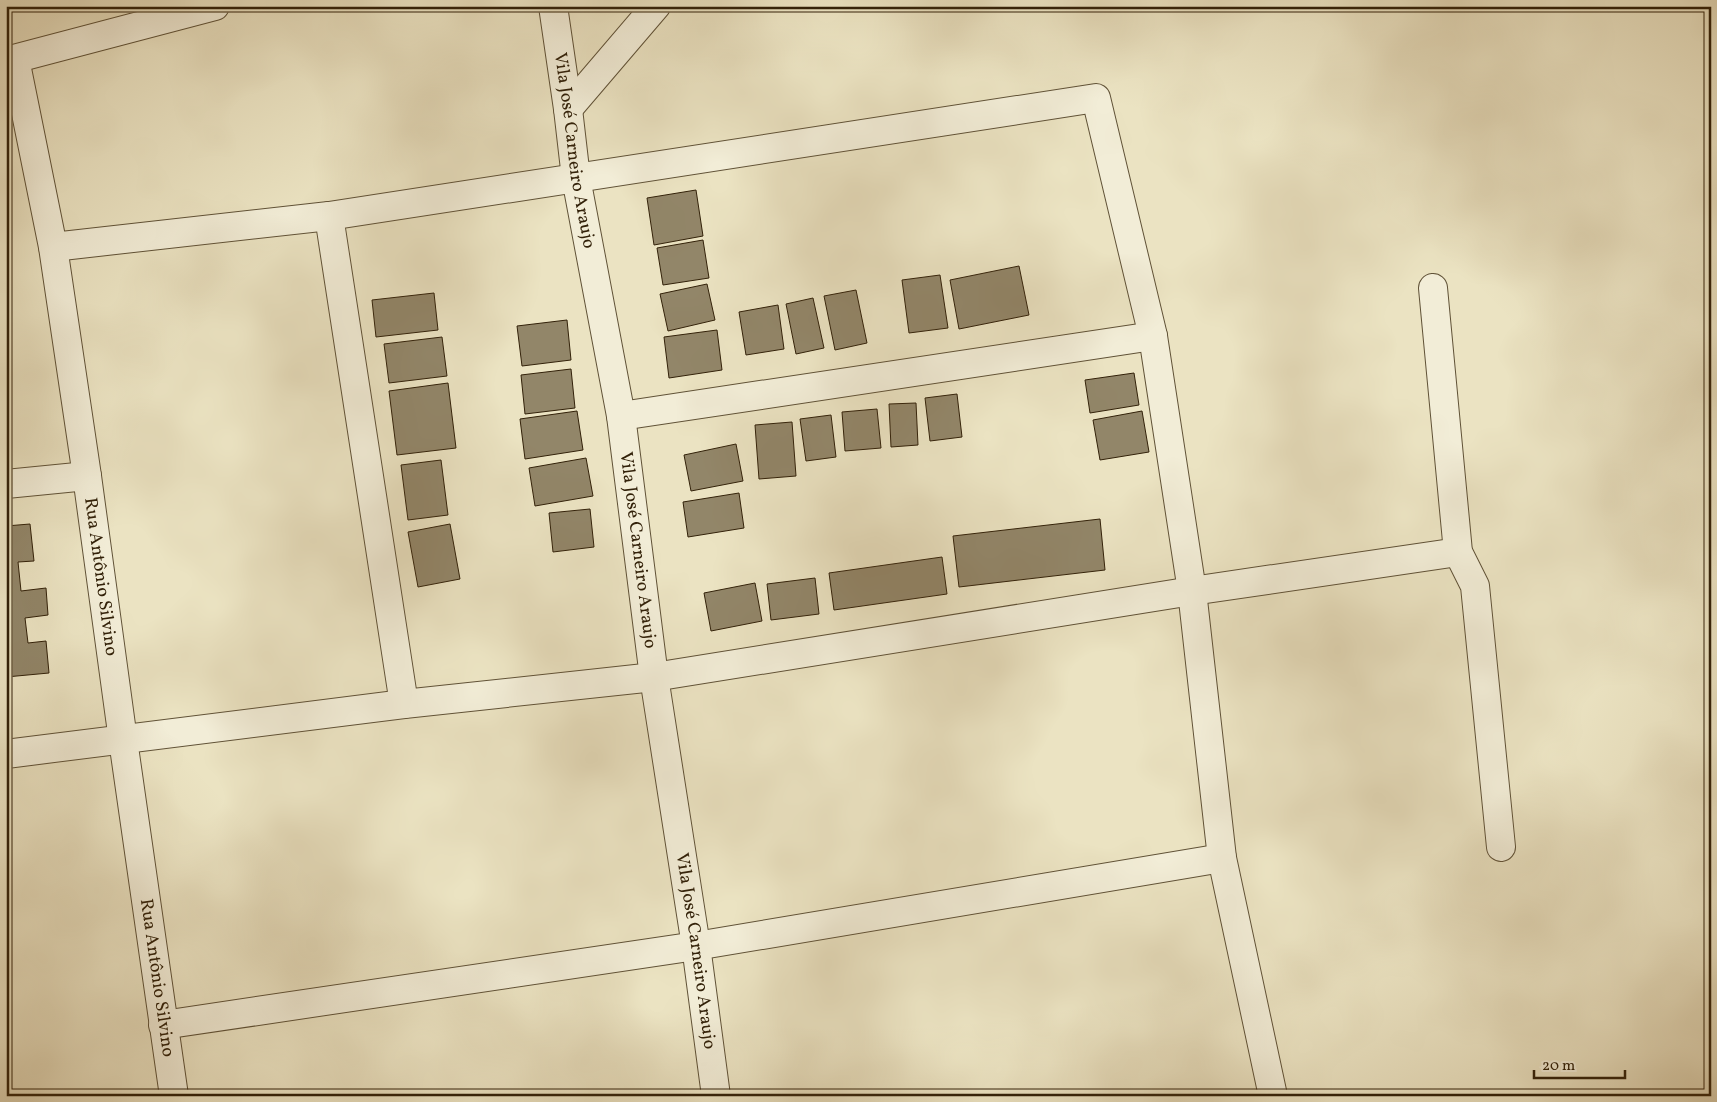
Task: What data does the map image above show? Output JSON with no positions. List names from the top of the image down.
{
  "streets": {
    "street": ["Vila José Carneiro Araujo", "Rua Antônio Silvino"]
  },
  "scale_bar": "20 m"
}
